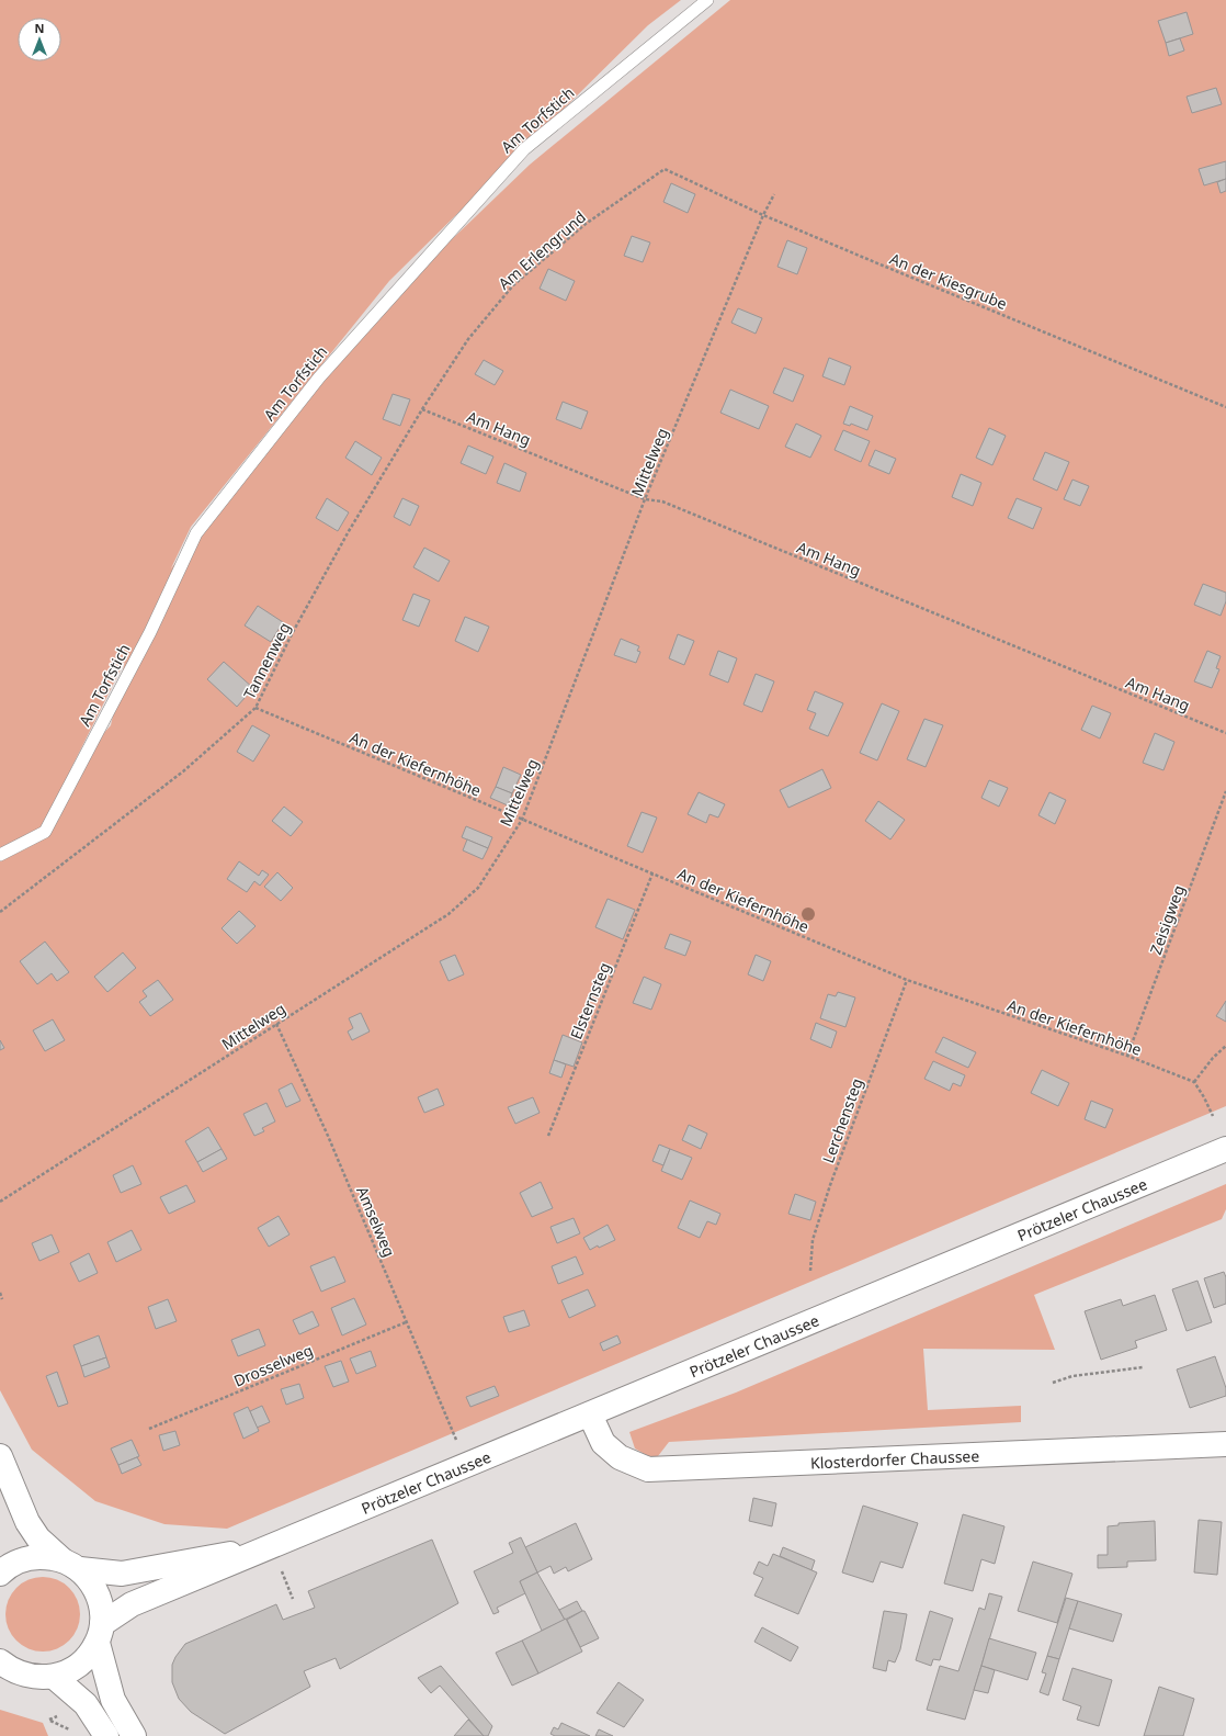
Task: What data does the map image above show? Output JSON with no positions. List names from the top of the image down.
{
  "streets": {
    "main road": ["Prötzeler Chaussee", "Klosterdorfer Chaussee"],
    "lane": ["Am Torfstich"],
    "path": [
      "Am Erlengrund",
      "An der Kiesgrube",
      "Am Hang",
      "Mittelweg",
      "Tannenweg",
      "An der Kiefernhöhe",
      "Zeisigweg",
      "Elsternsteg",
      "Lerchensteg",
      "Amselweg",
      "Drosselweg"
    ]
  },
  "crossings": [
    ["Am Erlengrund", "An der Kiesgrube"],
    ["Am Erlengrund", "Am Hang"],
    ["Am Erlengrund", "Tannenweg"],
    ["An der Kiesgrube", "Mittelweg"],
    ["Am Hang", "Mittelweg"],
    ["Am Hang", "Tannenweg"],
    ["Mittelweg", "An der Kiefernhöhe"],
    ["Mittelweg", "Amselweg"],
    ["Tannenweg", "An der Kiefernhöhe"],
    ["An der Kiefernhöhe", "Zeisigweg"],
    ["An der Kiefernhöhe", "Elsternsteg"],
    ["An der Kiefernhöhe", "Lerchensteg"],
    ["Prötzeler Chaussee", "Klosterdorfer Chaussee"],
    ["Amselweg", "Drosselweg"]
  ],
  "north": "top"
}
